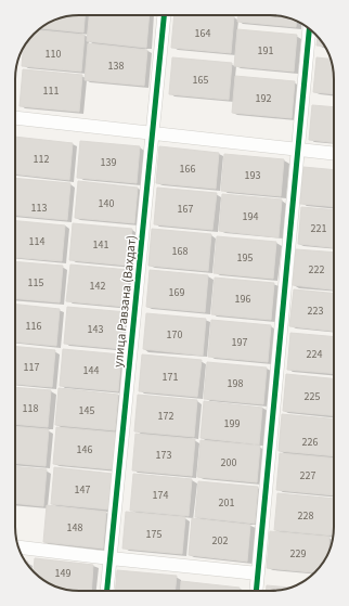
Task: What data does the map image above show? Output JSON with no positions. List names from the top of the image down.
{
  "streets": {
    "street": ["улица Равзана (Вахдат)"]
  },
  "house_numbers": [
    "164",
    "191",
    "110",
    "138",
    "165",
    "111",
    "192",
    "112",
    "139",
    "166",
    "193",
    "140",
    "113",
    "167",
    "194",
    "221",
    "114",
    "141",
    "168",
    "195",
    "222",
    "115",
    "142",
    "169",
    "196",
    "223",
    "116",
    "143",
    "170",
    "197",
    "224",
    "117",
    "144",
    "171",
    "198",
    "225",
    "118",
    "145",
    "172",
    "199",
    "226",
    "146",
    "173",
    "200",
    "227",
    "147",
    "174",
    "201",
    "228",
    "148",
    "175",
    "202",
    "229",
    "149"
  ]
}
